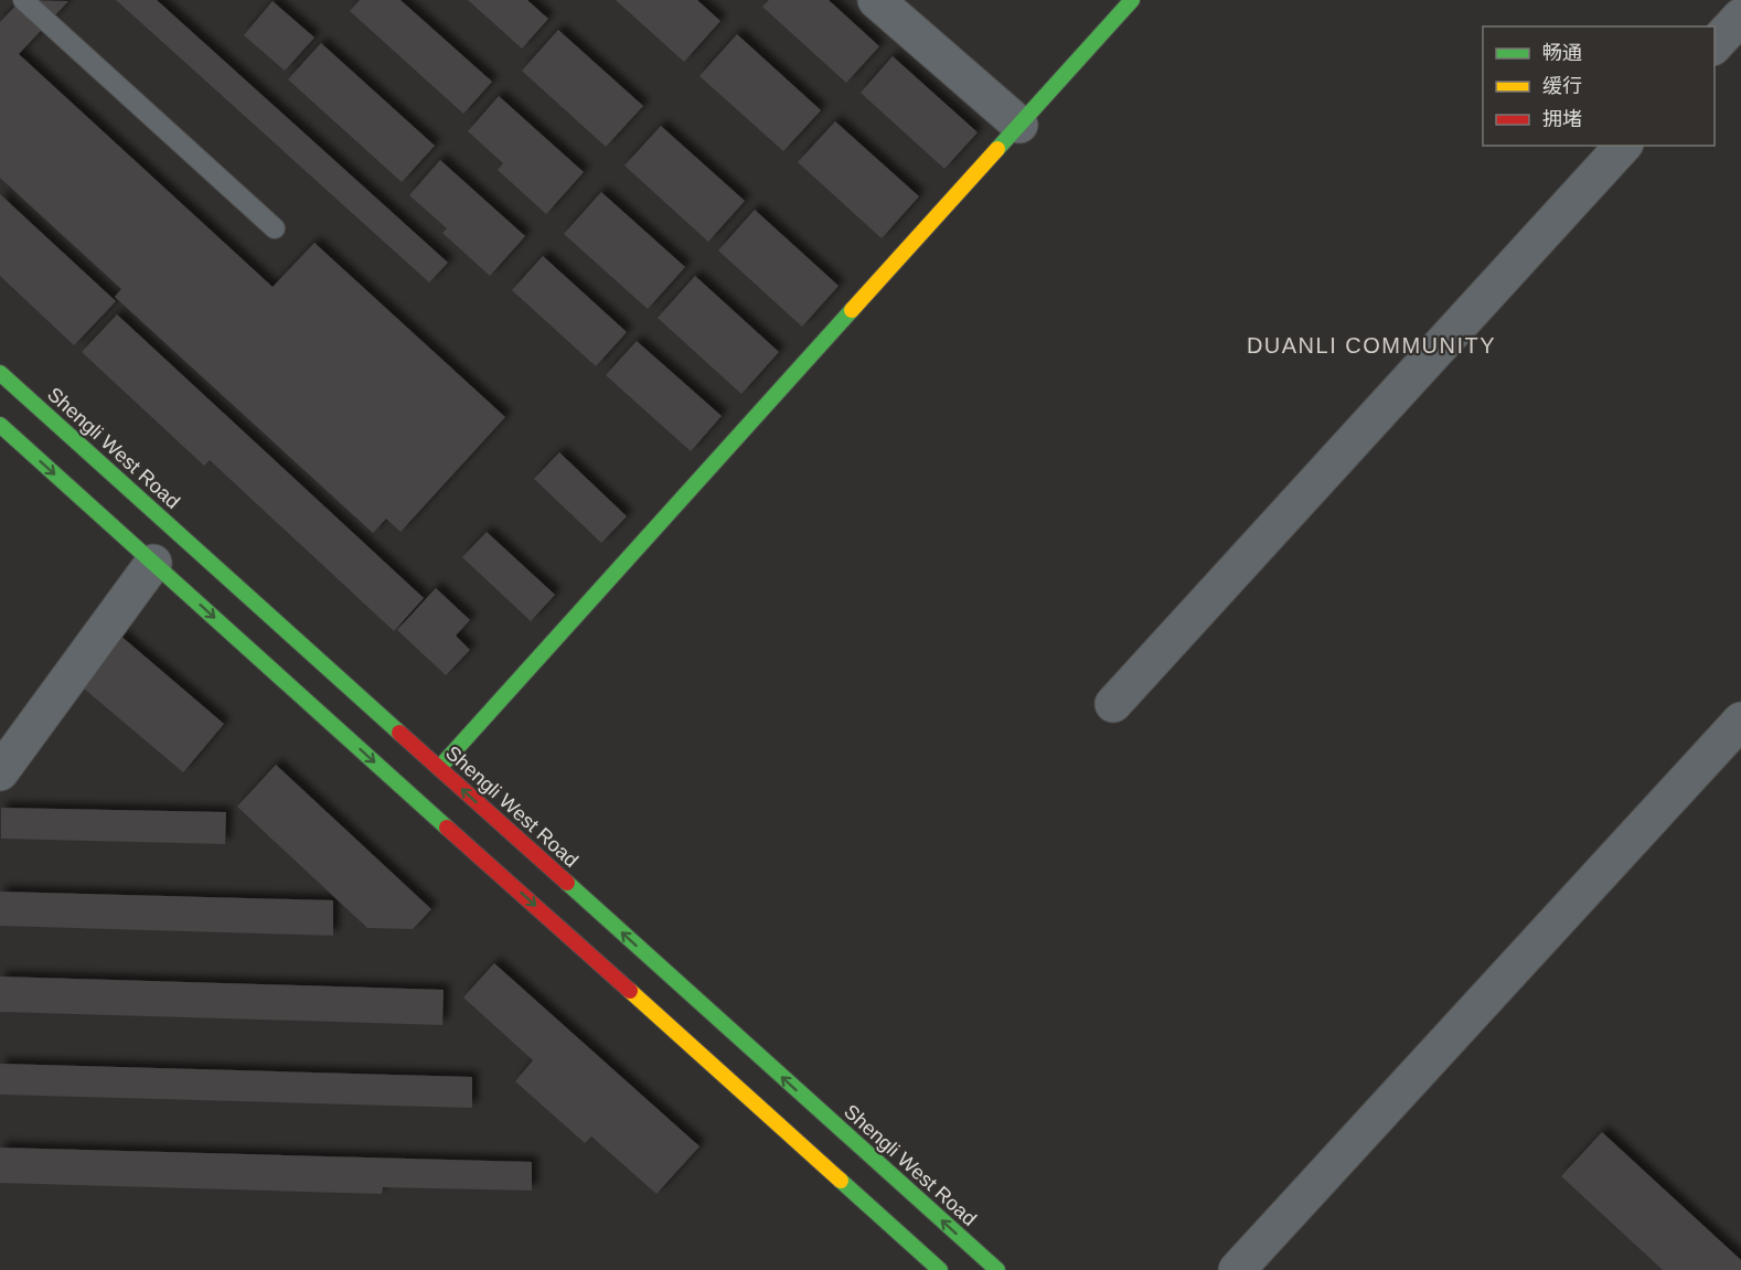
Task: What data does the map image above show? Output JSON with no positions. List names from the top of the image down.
{
  "streets": {
    "street": ["Shengli West Road"]
  },
  "districts": ["DUANLI COMMUNITY"],
  "legend": ["畅通", "缓行", "拥堵"]
}
